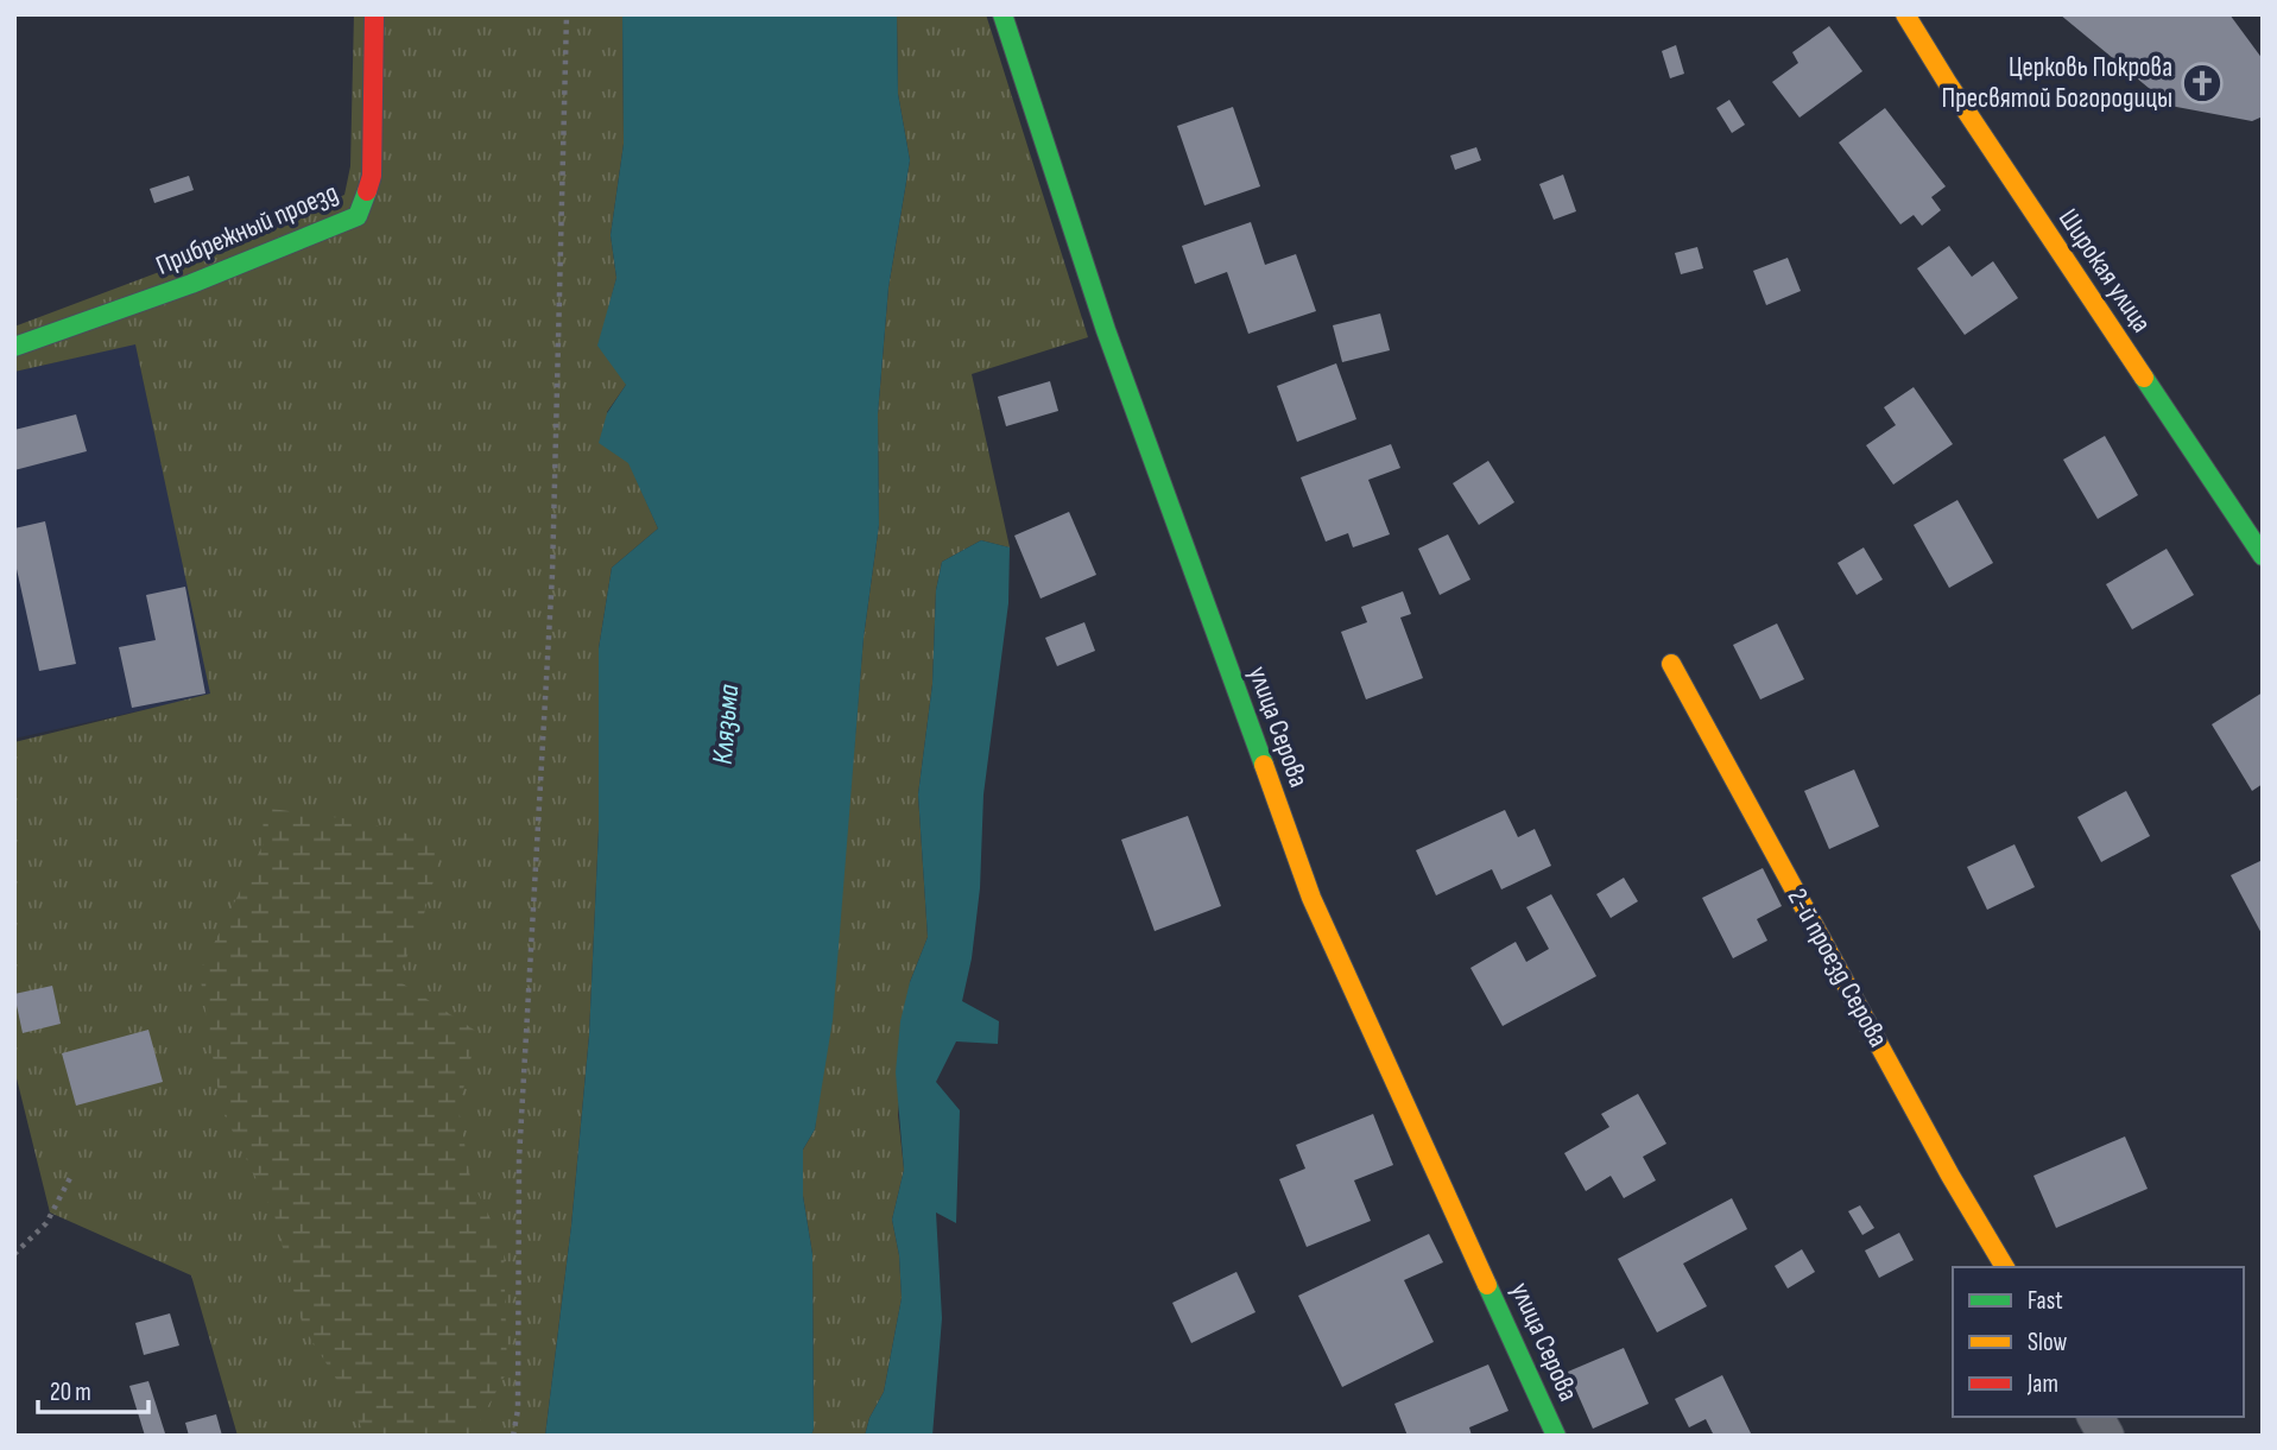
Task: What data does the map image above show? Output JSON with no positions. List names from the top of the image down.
{
  "streets": {
    "street": [
      "Прибрежный проезд",
      "Широкая улица",
      "улица Серова",
      "2-й проезд Серова"
    ]
  },
  "water": ["Клязьма"],
  "places": {
    "church": ["Церковь Покрова Пресвятой Богородицы"]
  },
  "legend": ["Fast", "Slow", "Jam"],
  "scale_bar": "20 m"
}
